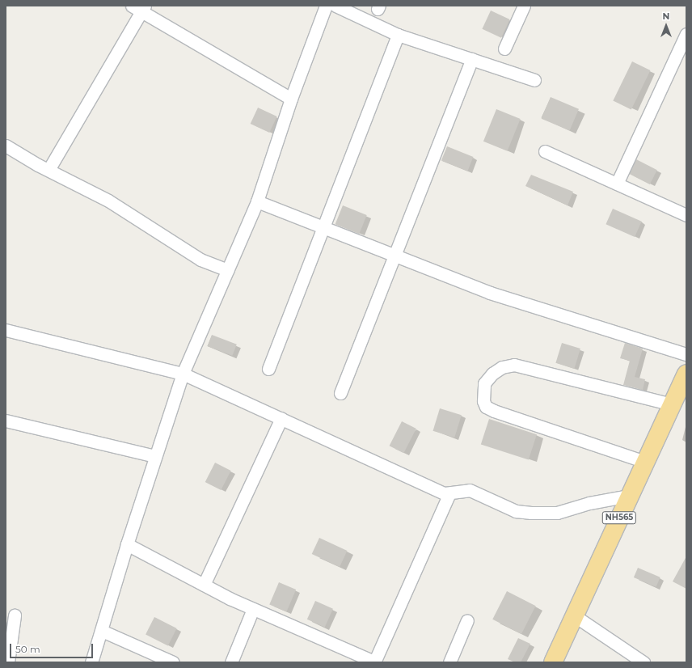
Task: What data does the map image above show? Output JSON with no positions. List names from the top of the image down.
{
  "streets": {
    "highway": ["NH565"]
  },
  "scale_bar": "50 m",
  "north": "top"
}
